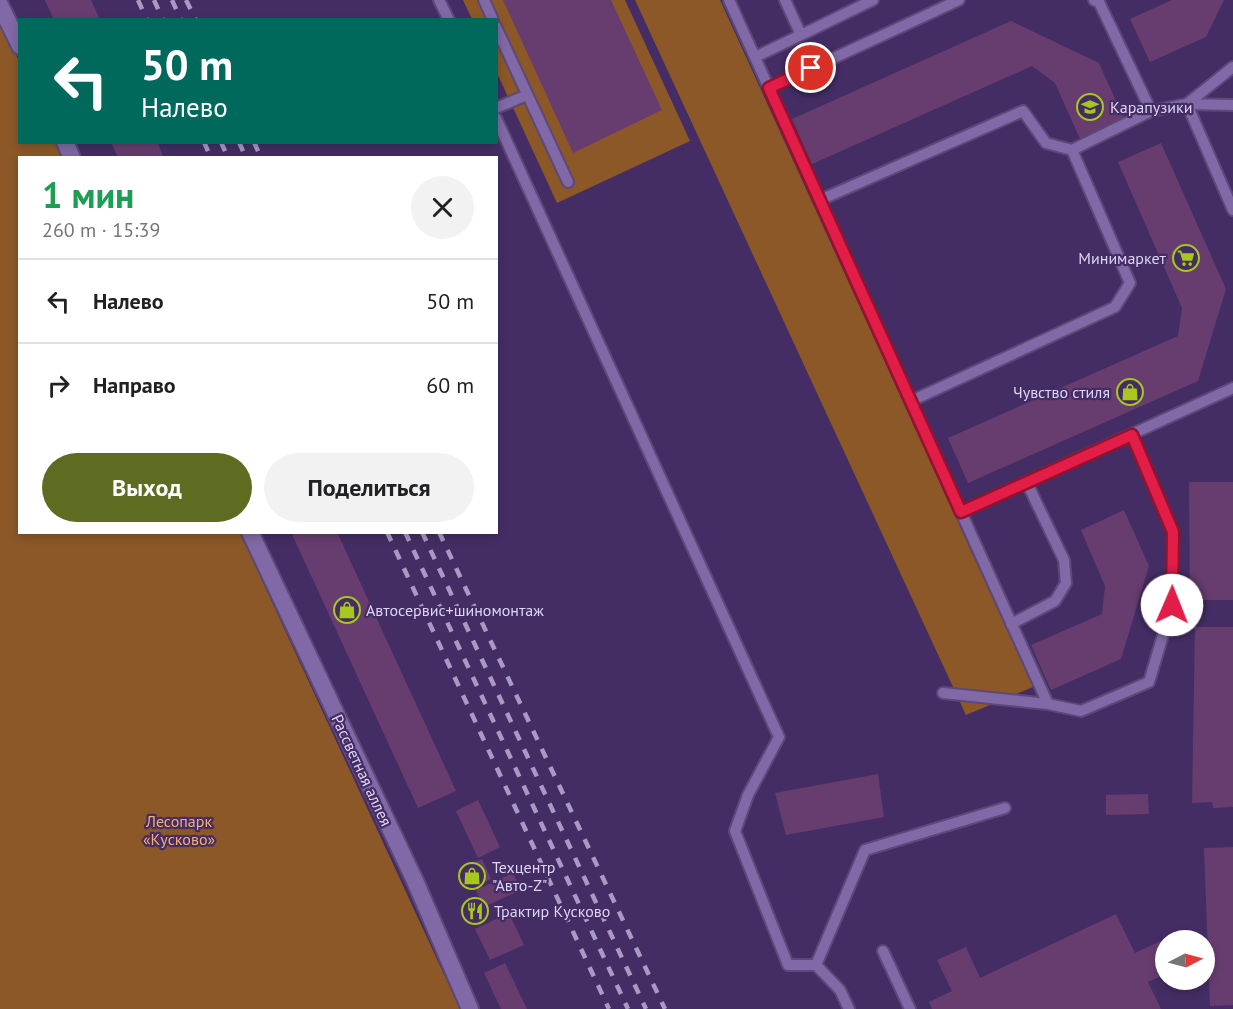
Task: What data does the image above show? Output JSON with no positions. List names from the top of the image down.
{
  "streets": {
    "street": ["Рассветная аллея"]
  },
  "parks": ["Лесопарк «Кусково»"],
  "places": {
    "school or university": ["Карапузики"],
    "supermarket": ["Минимаркет"],
    "shop": ["Чувство стиля", "Автосервис+шиномонтаж", "Техцентр \"Авто-Z\""],
    "restaurant": ["Трактир Кусково"]
  },
  "north": "right",
  "page": {
    "turn": ["50 m", "Налево"],
    "heading": ["1 мин", "260 m · 15:39"],
    "list": [
      {
        "name": "Налево",
        "value": "50 m"
      },
      {
        "name": "Направо",
        "value": "60 m"
      }
    ],
    "buttons": ["Выход", "Поделиться"]
  }
}
